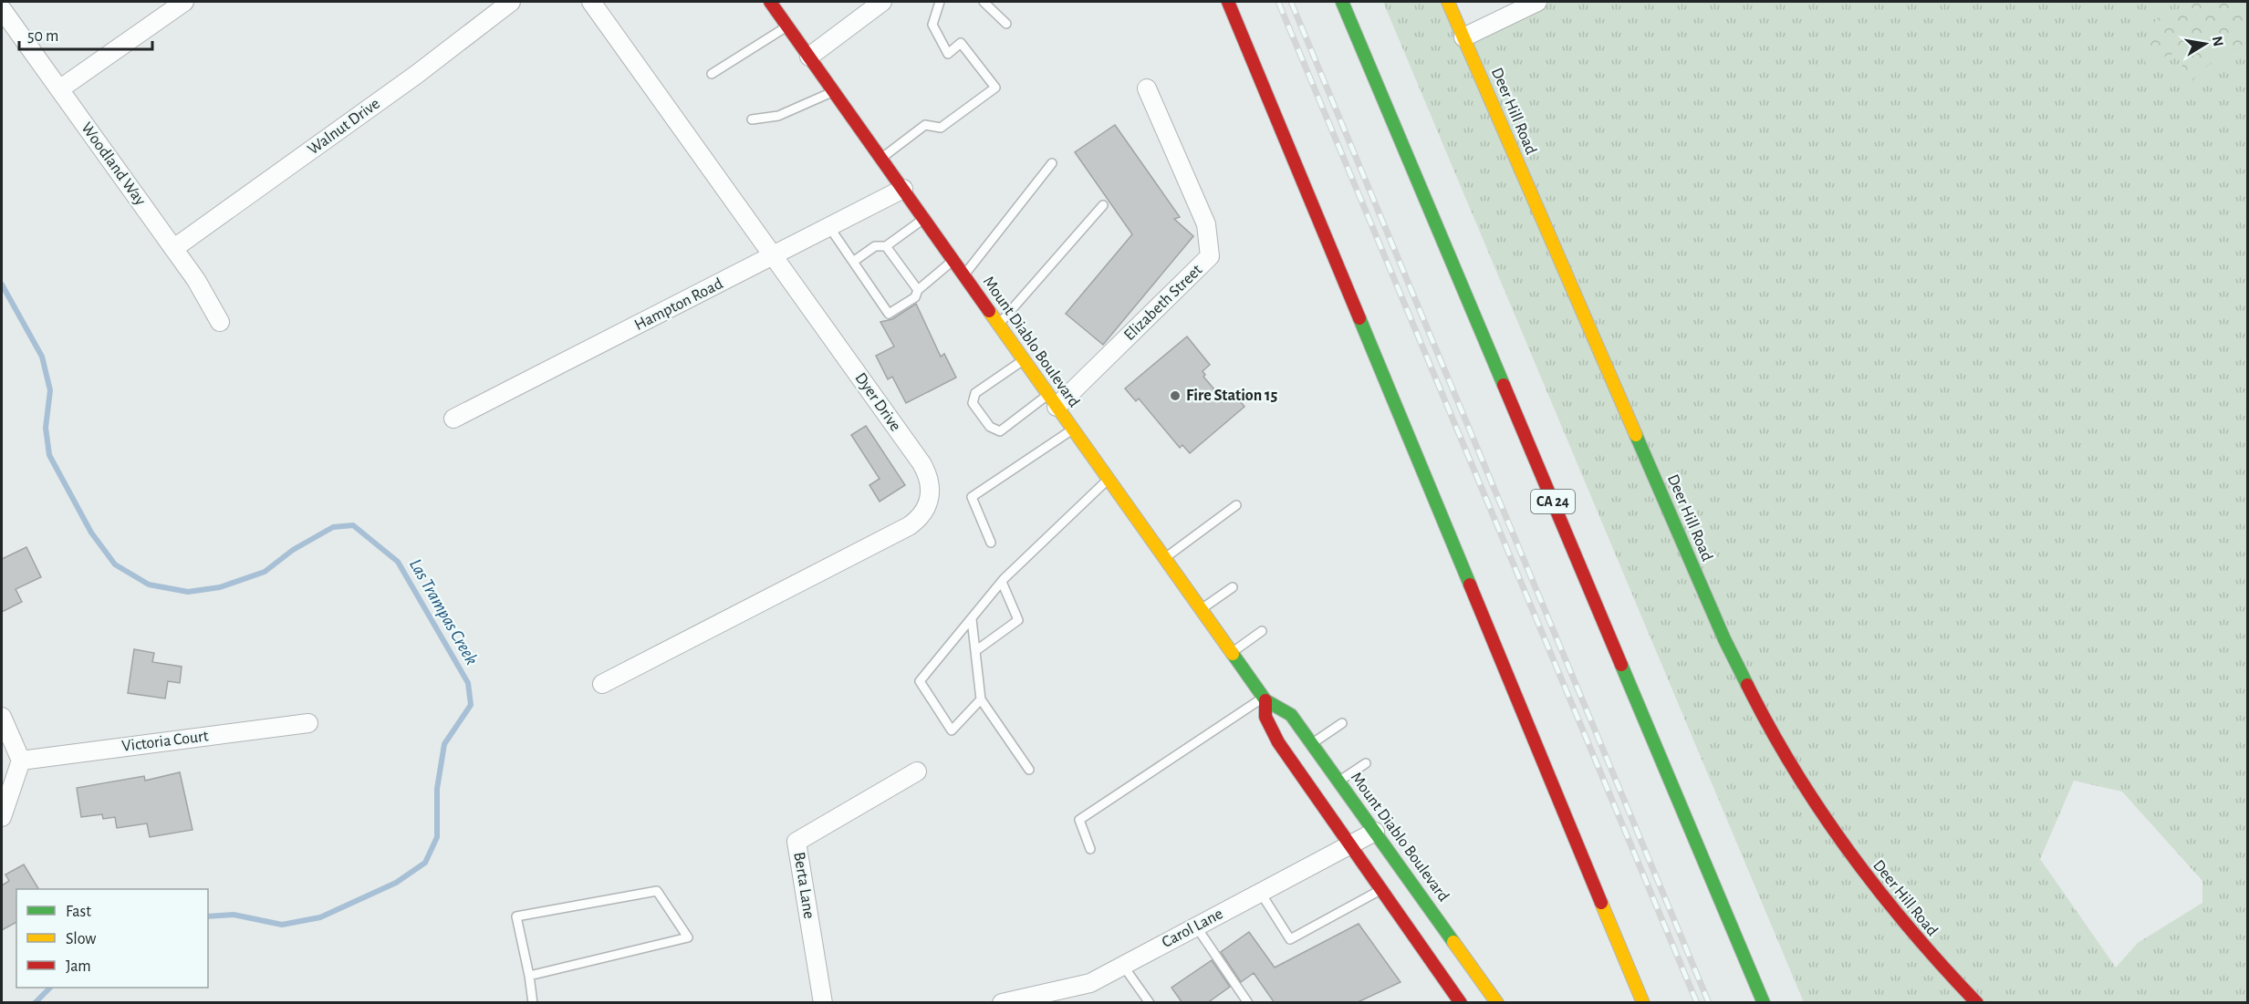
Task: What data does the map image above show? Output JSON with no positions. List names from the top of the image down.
{
  "streets": {
    "main road": ["Deer Hill Road", "Mount Diablo Boulevard", "CA 24"],
    "street": [
      "Walnut Drive",
      "Woodland Way",
      "Elizabeth Street",
      "Hampton Road",
      "Dyer Drive",
      "Victoria Court",
      "Berta Lane",
      "Carol Lane"
    ]
  },
  "crossings": [
    ["Walnut Drive", "Woodland Way"],
    ["Elizabeth Street", "Mount Diablo Boulevard"],
    ["Hampton Road", "Mount Diablo Boulevard"],
    ["Hampton Road", "Dyer Drive"],
    ["Mount Diablo Boulevard", "Carol Lane"]
  ],
  "water": ["Las Trampas Creek"],
  "places": ["Fire Station 15"],
  "legend": ["Fast", "Slow", "Jam"],
  "scale_bar": "50 m",
  "north": "right"
}
